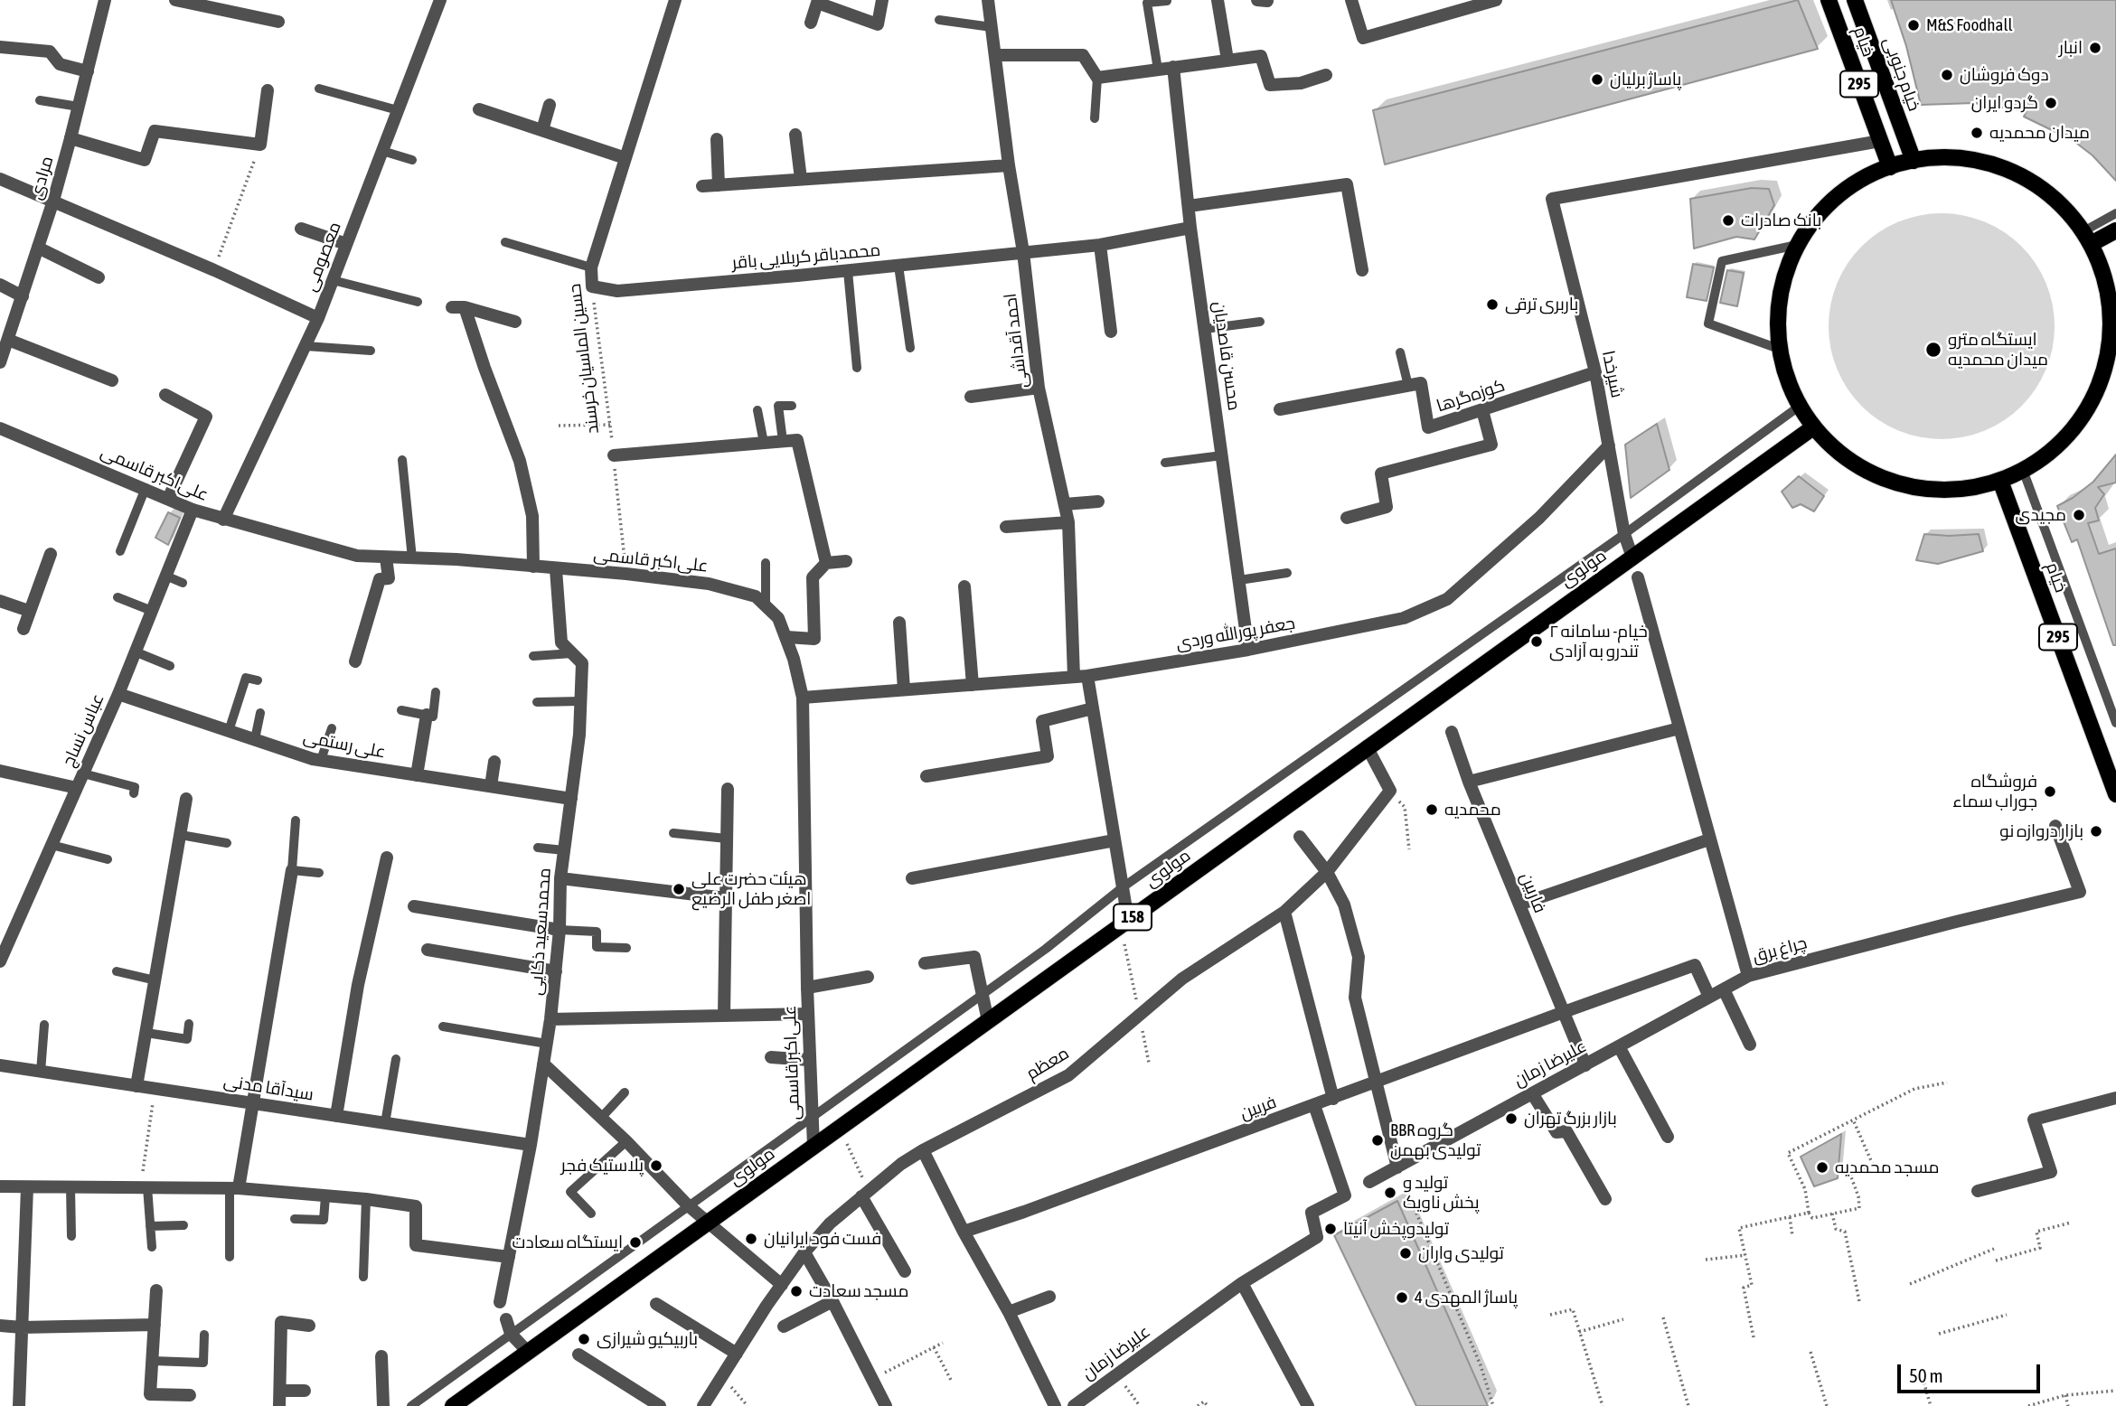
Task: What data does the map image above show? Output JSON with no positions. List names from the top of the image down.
{
  "streets": {
    "main road": [
      "خیام",
      "خیام جنوبی",
      "295",
      "مولوی",
      "158"
    ],
    "street": [
      "مرادی",
      "معصومی",
      "محمدباقر کربلایی باقر",
      "احمد آقداشی",
      "محسن قاصدیان",
      "حسین الماسیان خرسند",
      "شیرخدا",
      "کوزه‌گرها",
      "علی‌اکبر قاسمی",
      "جعفر پورالله وردی",
      "عباس نساج",
      "علی رستمی",
      "فاربین",
      "محمدسعید ذکایی",
      "چراغ برق",
      "معظم",
      "علیرضا زمان",
      "سیدآقا مدنی",
      "فربین"
    ]
  },
  "crossings": [
    ["خیام", "شیرخدا"],
    ["معصومی", "علی‌اکبر قاسمی"],
    ["محمدباقر کربلایی باقر", "احمد آقداشی"],
    ["محمدباقر کربلایی باقر", "محسن قاصدیان"],
    ["محمدباقر کربلایی باقر", "حسین الماسیان خرسند"],
    ["احمد آقداشی", "مولوی"],
    ["احمد آقداشی", "جعفر پورالله وردی"],
    ["محسن قاصدیان", "جعفر پورالله وردی"],
    ["حسین الماسیان خرسند", "علی‌اکبر قاسمی"],
    ["شیرخدا", "کوزه‌گرها"],
    ["شیرخدا", "مولوی"],
    ["شیرخدا", "جعفر پورالله وردی"],
    ["علی‌اکبر قاسمی", "مولوی"],
    ["علی‌اکبر قاسمی", "جعفر پورالله وردی"],
    ["علی‌اکبر قاسمی", "عباس نساج"],
    ["علی‌اکبر قاسمی", "محمدسعید ذکایی"],
    ["عباس نساج", "علی رستمی"],
    ["علی رستمی", "محمدسعید ذکایی"],
    ["فاربین", "علیرضا زمان"],
    ["فاربین", "فربین"],
    ["محمدسعید ذکایی", "سیدآقا مدنی"],
    ["چراغ برق", "علیرضا زمان"],
    ["علیرضا زمان", "فربین"]
  ],
  "places": [
    "M&S Foodhall",
    "انبار",
    "دوک فروشان",
    "پاساژ برلیان",
    "گردو ایران",
    "میدان محمدیه",
    "بانک صادرات",
    "باربری ترقی",
    "ایستگاه مترو میدان محمدیه",
    "مجیدی",
    "خیام- سامانه ۲ تندرو به آزادی",
    "فروشگاه جوراب سماء",
    "محمدیه",
    "بازار دروازه نو",
    "هیئت حضرت علی اصغر طفل الرضیع",
    "بازار بزرگ تهران",
    "BBR گروه تولیدی بهمن",
    "پلاستیک فجر",
    "مسجد محمدیه",
    "تولید و پخش ناویک",
    "تولیدوپخش آنیتا",
    "فست فود ایرانیان",
    "ایستگاه سعادت",
    "تولیدی واران",
    "مسجد سعادت",
    "پاساژ المهدی 4",
    "باربیکیو شیرازی"
  ],
  "scale_bar": "50 m"
}
